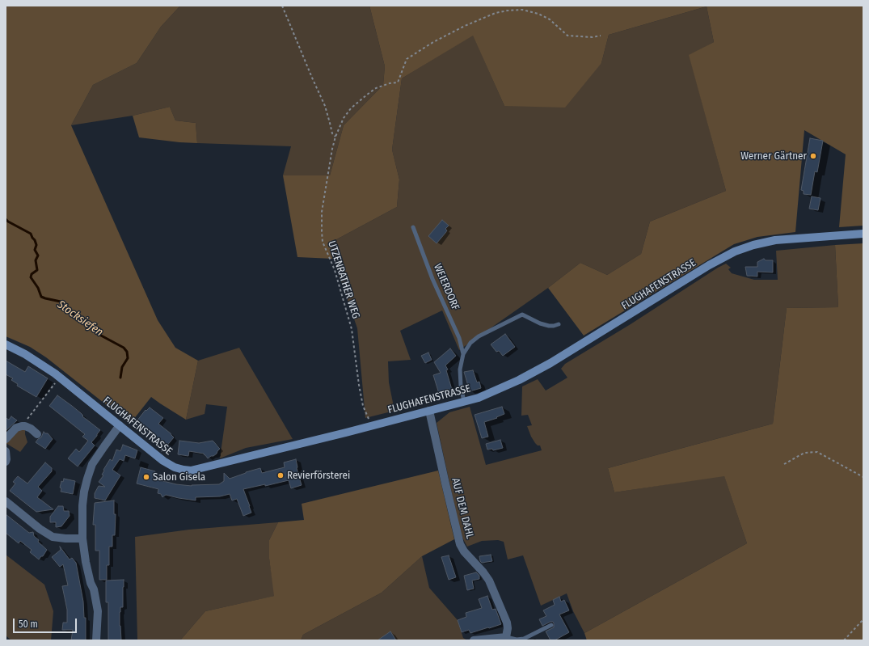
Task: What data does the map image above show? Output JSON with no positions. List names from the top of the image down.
{
  "streets": {
    "main road": ["FLUGHAFENSTRASSE"],
    "street": ["AUF DEM DAHL"],
    "lane": ["WEIERDORF"],
    "path": ["UTZENRATHER WEG"]
  },
  "crossings": [
    ["UTZENRATHER WEG", "FLUGHAFENSTRASSE"],
    ["FLUGHAFENSTRASSE", "WEIERDORF"],
    ["FLUGHAFENSTRASSE", "AUF DEM DAHL"]
  ],
  "water": ["Stocksiefen"],
  "places": ["Werner Gärtner", "Revierförsterei", "Salon Gisela"],
  "scale_bar": "50 m"
}
